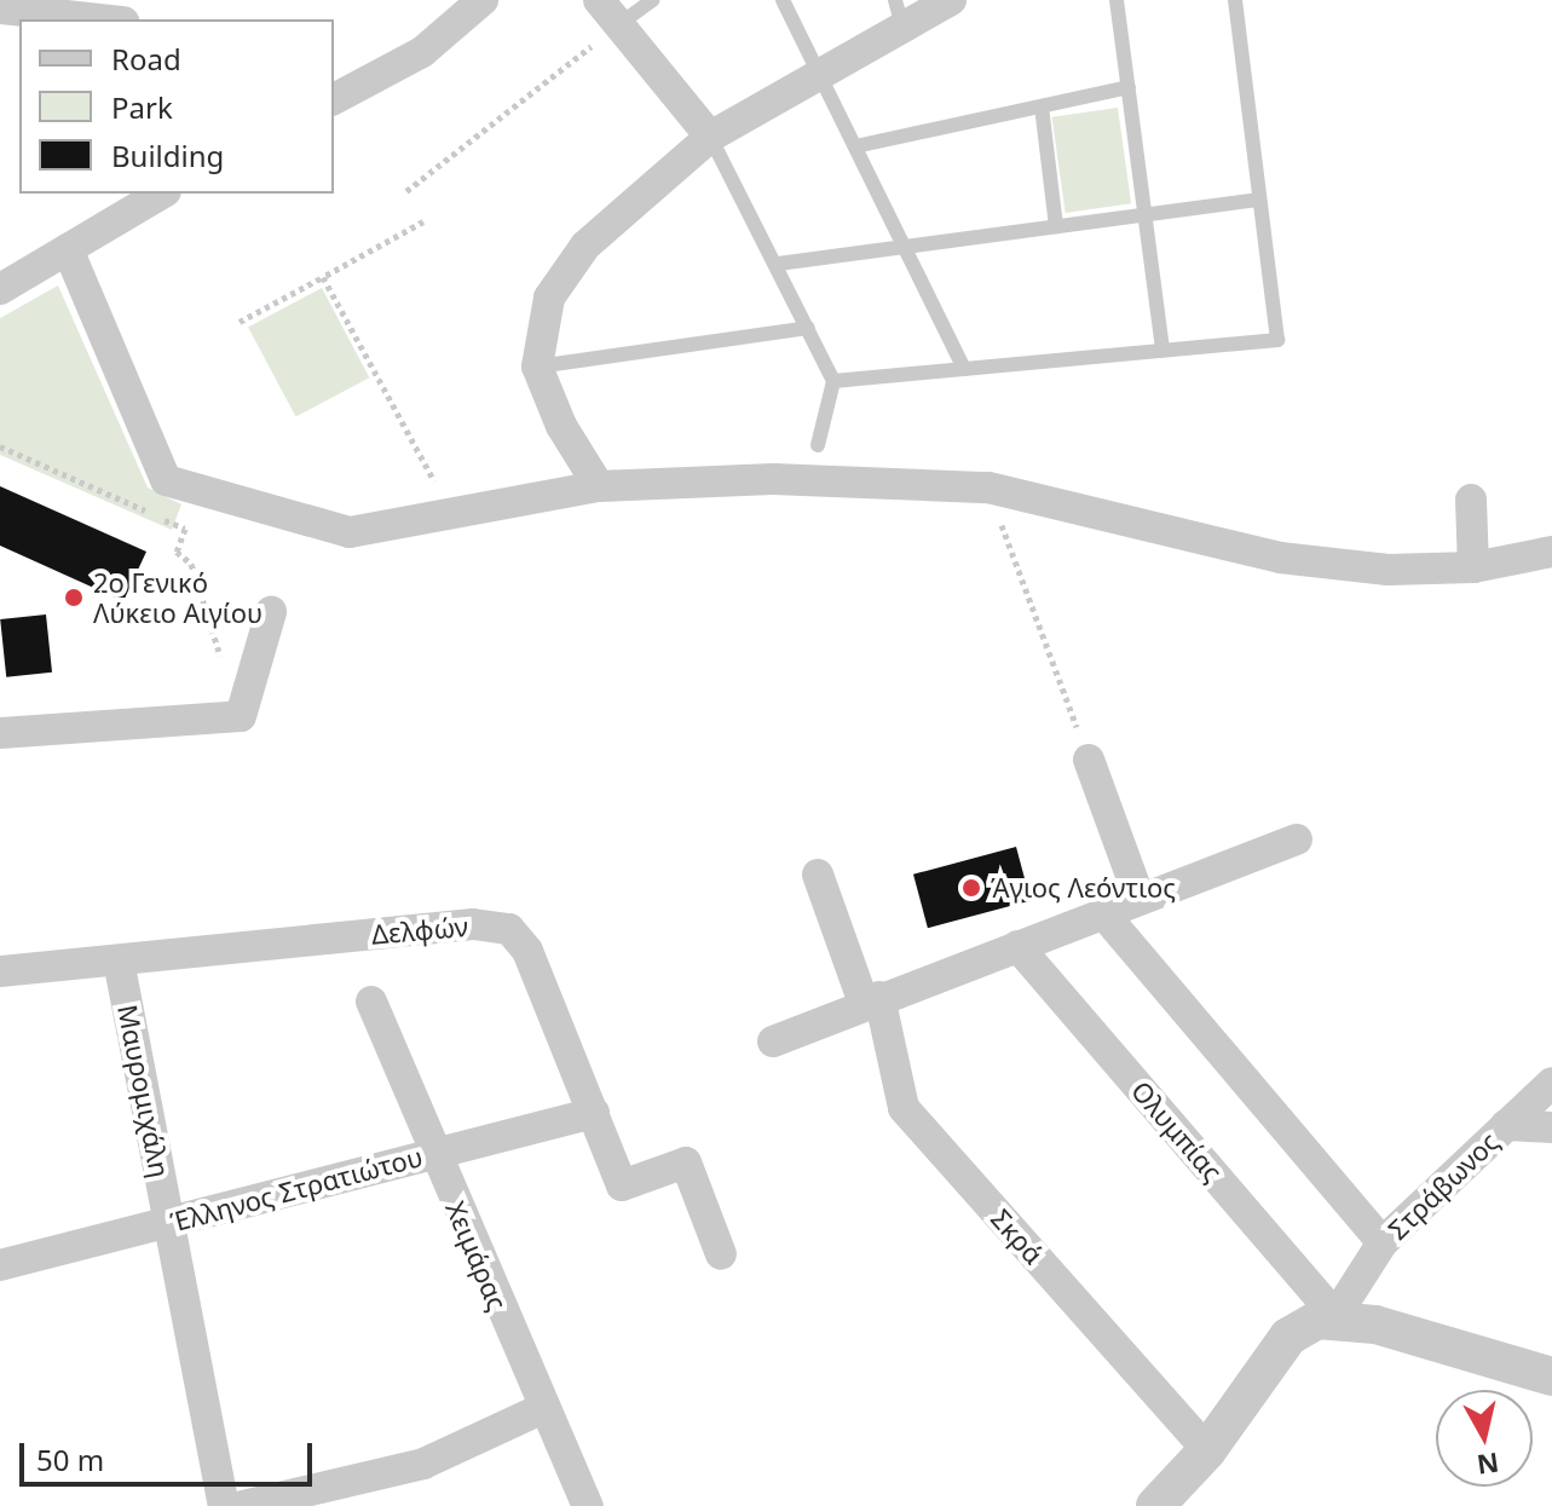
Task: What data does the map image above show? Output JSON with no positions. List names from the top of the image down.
{
  "streets": {
    "street": [
      "Δελφών",
      "Μαυρομιχάλη",
      "Ολυμπίας",
      "Στράβωνος",
      "Έλληνος Στρατιώτου",
      "Σκρά",
      "Χειμάρας"
    ]
  },
  "crossings": [
    ["Δελφών", "Μαυρομιχάλη"],
    ["Δελφών", "Έλληνος Στρατιώτου"],
    ["Μαυρομιχάλη", "Έλληνος Στρατιώτου"],
    ["Ολυμπίας", "Στράβωνος"],
    ["Έλληνος Στρατιώτου", "Χειμάρας"]
  ],
  "places": ["2ο Γενικό Λύκειο Αιγίου", "Άγιος Λεόντιος"],
  "legend": ["Road", "Park", "Building"],
  "scale_bar": "50 m",
  "north": "bottom"
}
